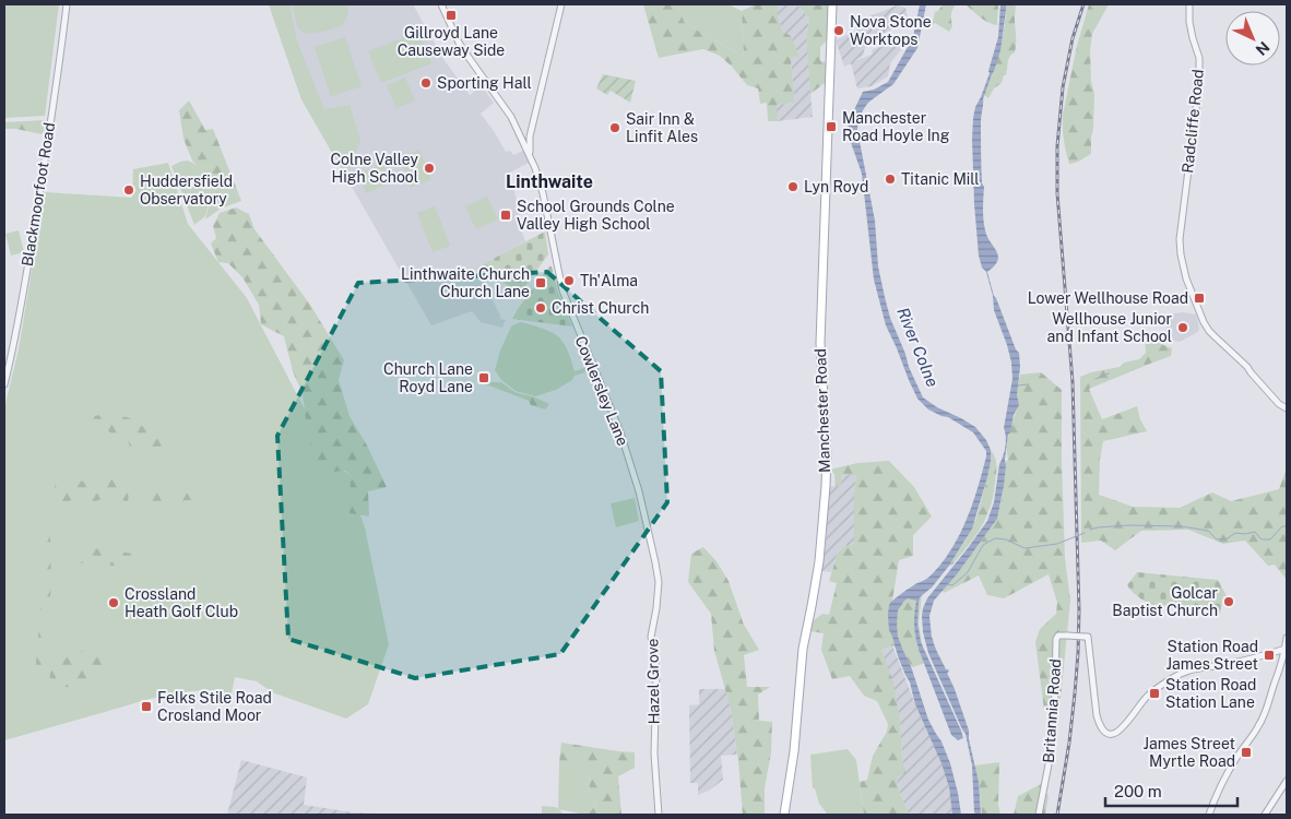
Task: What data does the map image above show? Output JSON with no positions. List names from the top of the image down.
{
  "streets": {
    "main road": ["Manchester Road"],
    "street": [
      "Radcliffe Road",
      "Blackmoorfoot Road",
      "Cowlersley Lane",
      "Hazel Grove",
      "Britannia Road"
    ]
  },
  "crossings": [
    ["Cowlersley Lane", "Hazel Grove"]
  ],
  "districts": ["Linthwaite"],
  "water": ["River Colne"],
  "places": {
    "transit": [
      "Gillroyd Lane Causeway Side",
      "Manchester Road Hoyle Ing",
      "School Grounds Colne Valley High School",
      "Linthwaite Church Church Lane",
      "Lower Wellhouse Road",
      "Church Lane Royd Lane",
      "Station Road James Street",
      "Station Road Station Lane",
      "Felks Stile Road Crosland Moor",
      "James Street Myrtle Road"
    ],
    "other": [
      "Nova Stone Worktops",
      "Sporting Hall",
      "Sair Inn & Linfit Ales",
      "Colne Valley High School",
      "Titanic Mill",
      "Lyn Royd",
      "Huddersfield Observatory",
      "Th'Alma",
      "Christ Church",
      "Wellhouse Junior and Infant School",
      "Golcar Baptist Church",
      "Crossland Heath Golf Club"
    ]
  },
  "scale_bar": "200 m",
  "north": "bottom right"
}
